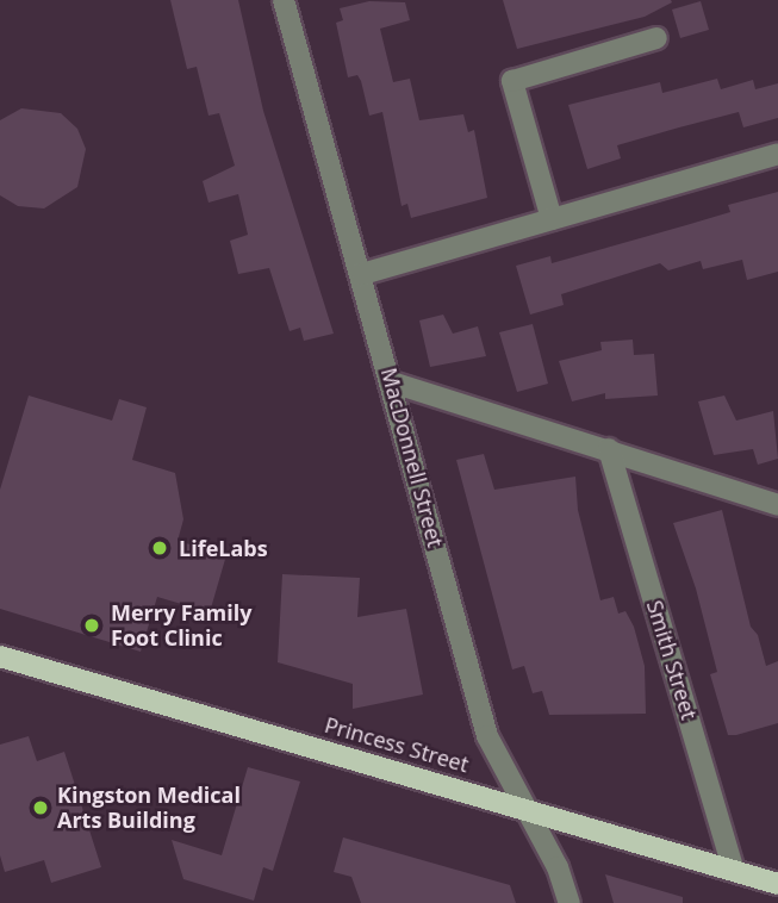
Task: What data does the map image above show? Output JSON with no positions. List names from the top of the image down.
{
  "streets": {
    "main road": ["Princess Street"],
    "street": ["MacDonnell Street", "Smith Street"]
  },
  "crossings": [
    ["MacDonnell Street", "Princess Street"],
    ["Smith Street", "Princess Street"]
  ],
  "places": ["LifeLabs", "Merry Family Foot Clinic", "Kingston Medical Arts Building"]
}
